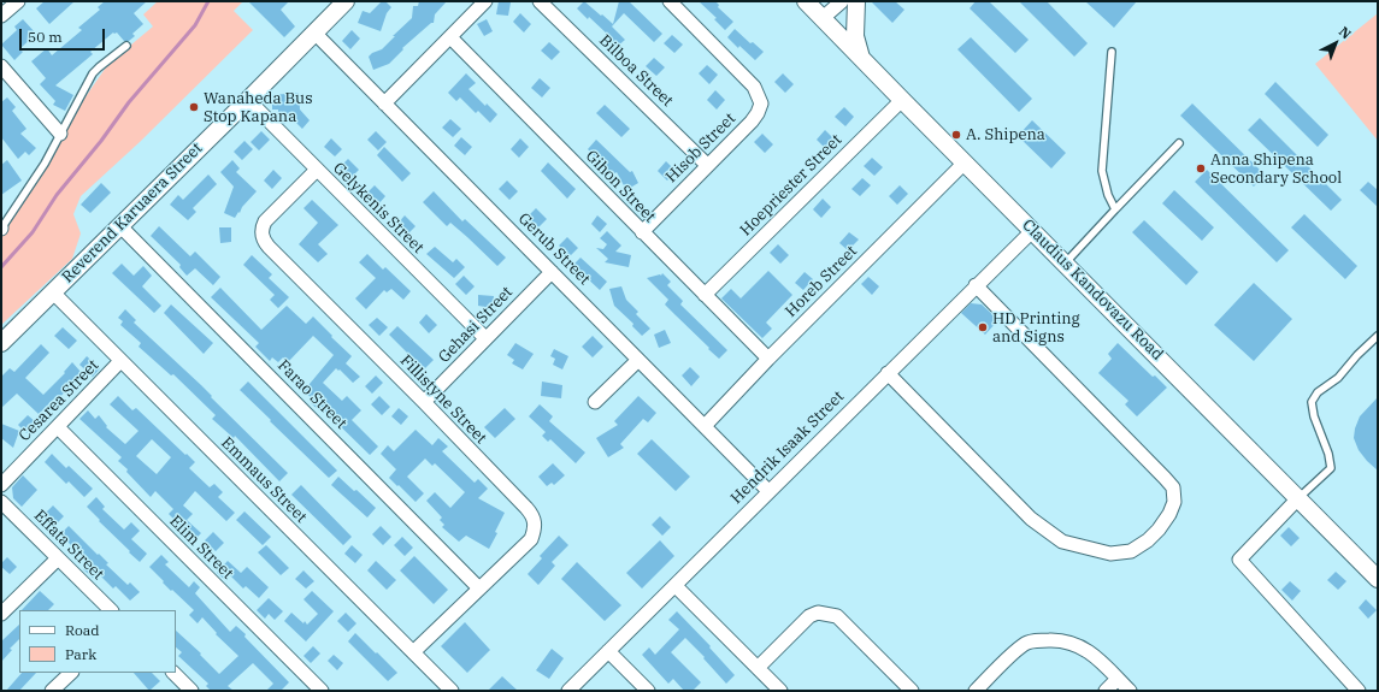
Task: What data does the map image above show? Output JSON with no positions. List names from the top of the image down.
{
  "streets": {
    "street": [
      "Bilboa Street",
      "Hisob Street",
      "Hoepriester Street",
      "Gihon Street",
      "Gelykenis Street",
      "Reverend Karuaera Street",
      "Gerub Street",
      "Horeb Street",
      "Claudius Kandovazu Road",
      "Gehasi Street",
      "Farao Street",
      "Fillistyne Street",
      "Cesarea Street",
      "Hendrik Isaak Street",
      "Emmaus Street",
      "Effata Street",
      "Elim Street"
    ]
  },
  "crossings": [
    ["Bilboa Street", "Hisob Street"],
    ["Hisob Street", "Gihon Street"],
    ["Hoepriester Street", "Gihon Street"],
    ["Hoepriester Street", "Claudius Kandovazu Road"],
    ["Gihon Street", "Horeb Street"],
    ["Gelykenis Street", "Reverend Karuaera Street"],
    ["Gelykenis Street", "Gehasi Street"],
    ["Gelykenis Street", "Fillistyne Street"],
    ["Reverend Karuaera Street", "Gerub Street"],
    ["Reverend Karuaera Street", "Farao Street"],
    ["Reverend Karuaera Street", "Emmaus Street"],
    ["Gerub Street", "Horeb Street"],
    ["Gerub Street", "Gehasi Street"],
    ["Gerub Street", "Hendrik Isaak Street"],
    ["Horeb Street", "Claudius Kandovazu Road"],
    ["Claudius Kandovazu Road", "Hendrik Isaak Street"],
    ["Gehasi Street", "Fillistyne Street"],
    ["Farao Street", "Fillistyne Street"],
    ["Fillistyne Street", "Emmaus Street"],
    ["Cesarea Street", "Emmaus Street"],
    ["Cesarea Street", "Elim Street"]
  ],
  "places": [
    "Wanaheda Bus Stop Kapana",
    "A. Shipena",
    "Anna Shipena Secondary School",
    "HD Printing and Signs"
  ],
  "legend": ["Road", "Park"],
  "scale_bar": "50 m",
  "north": "top right"
}
